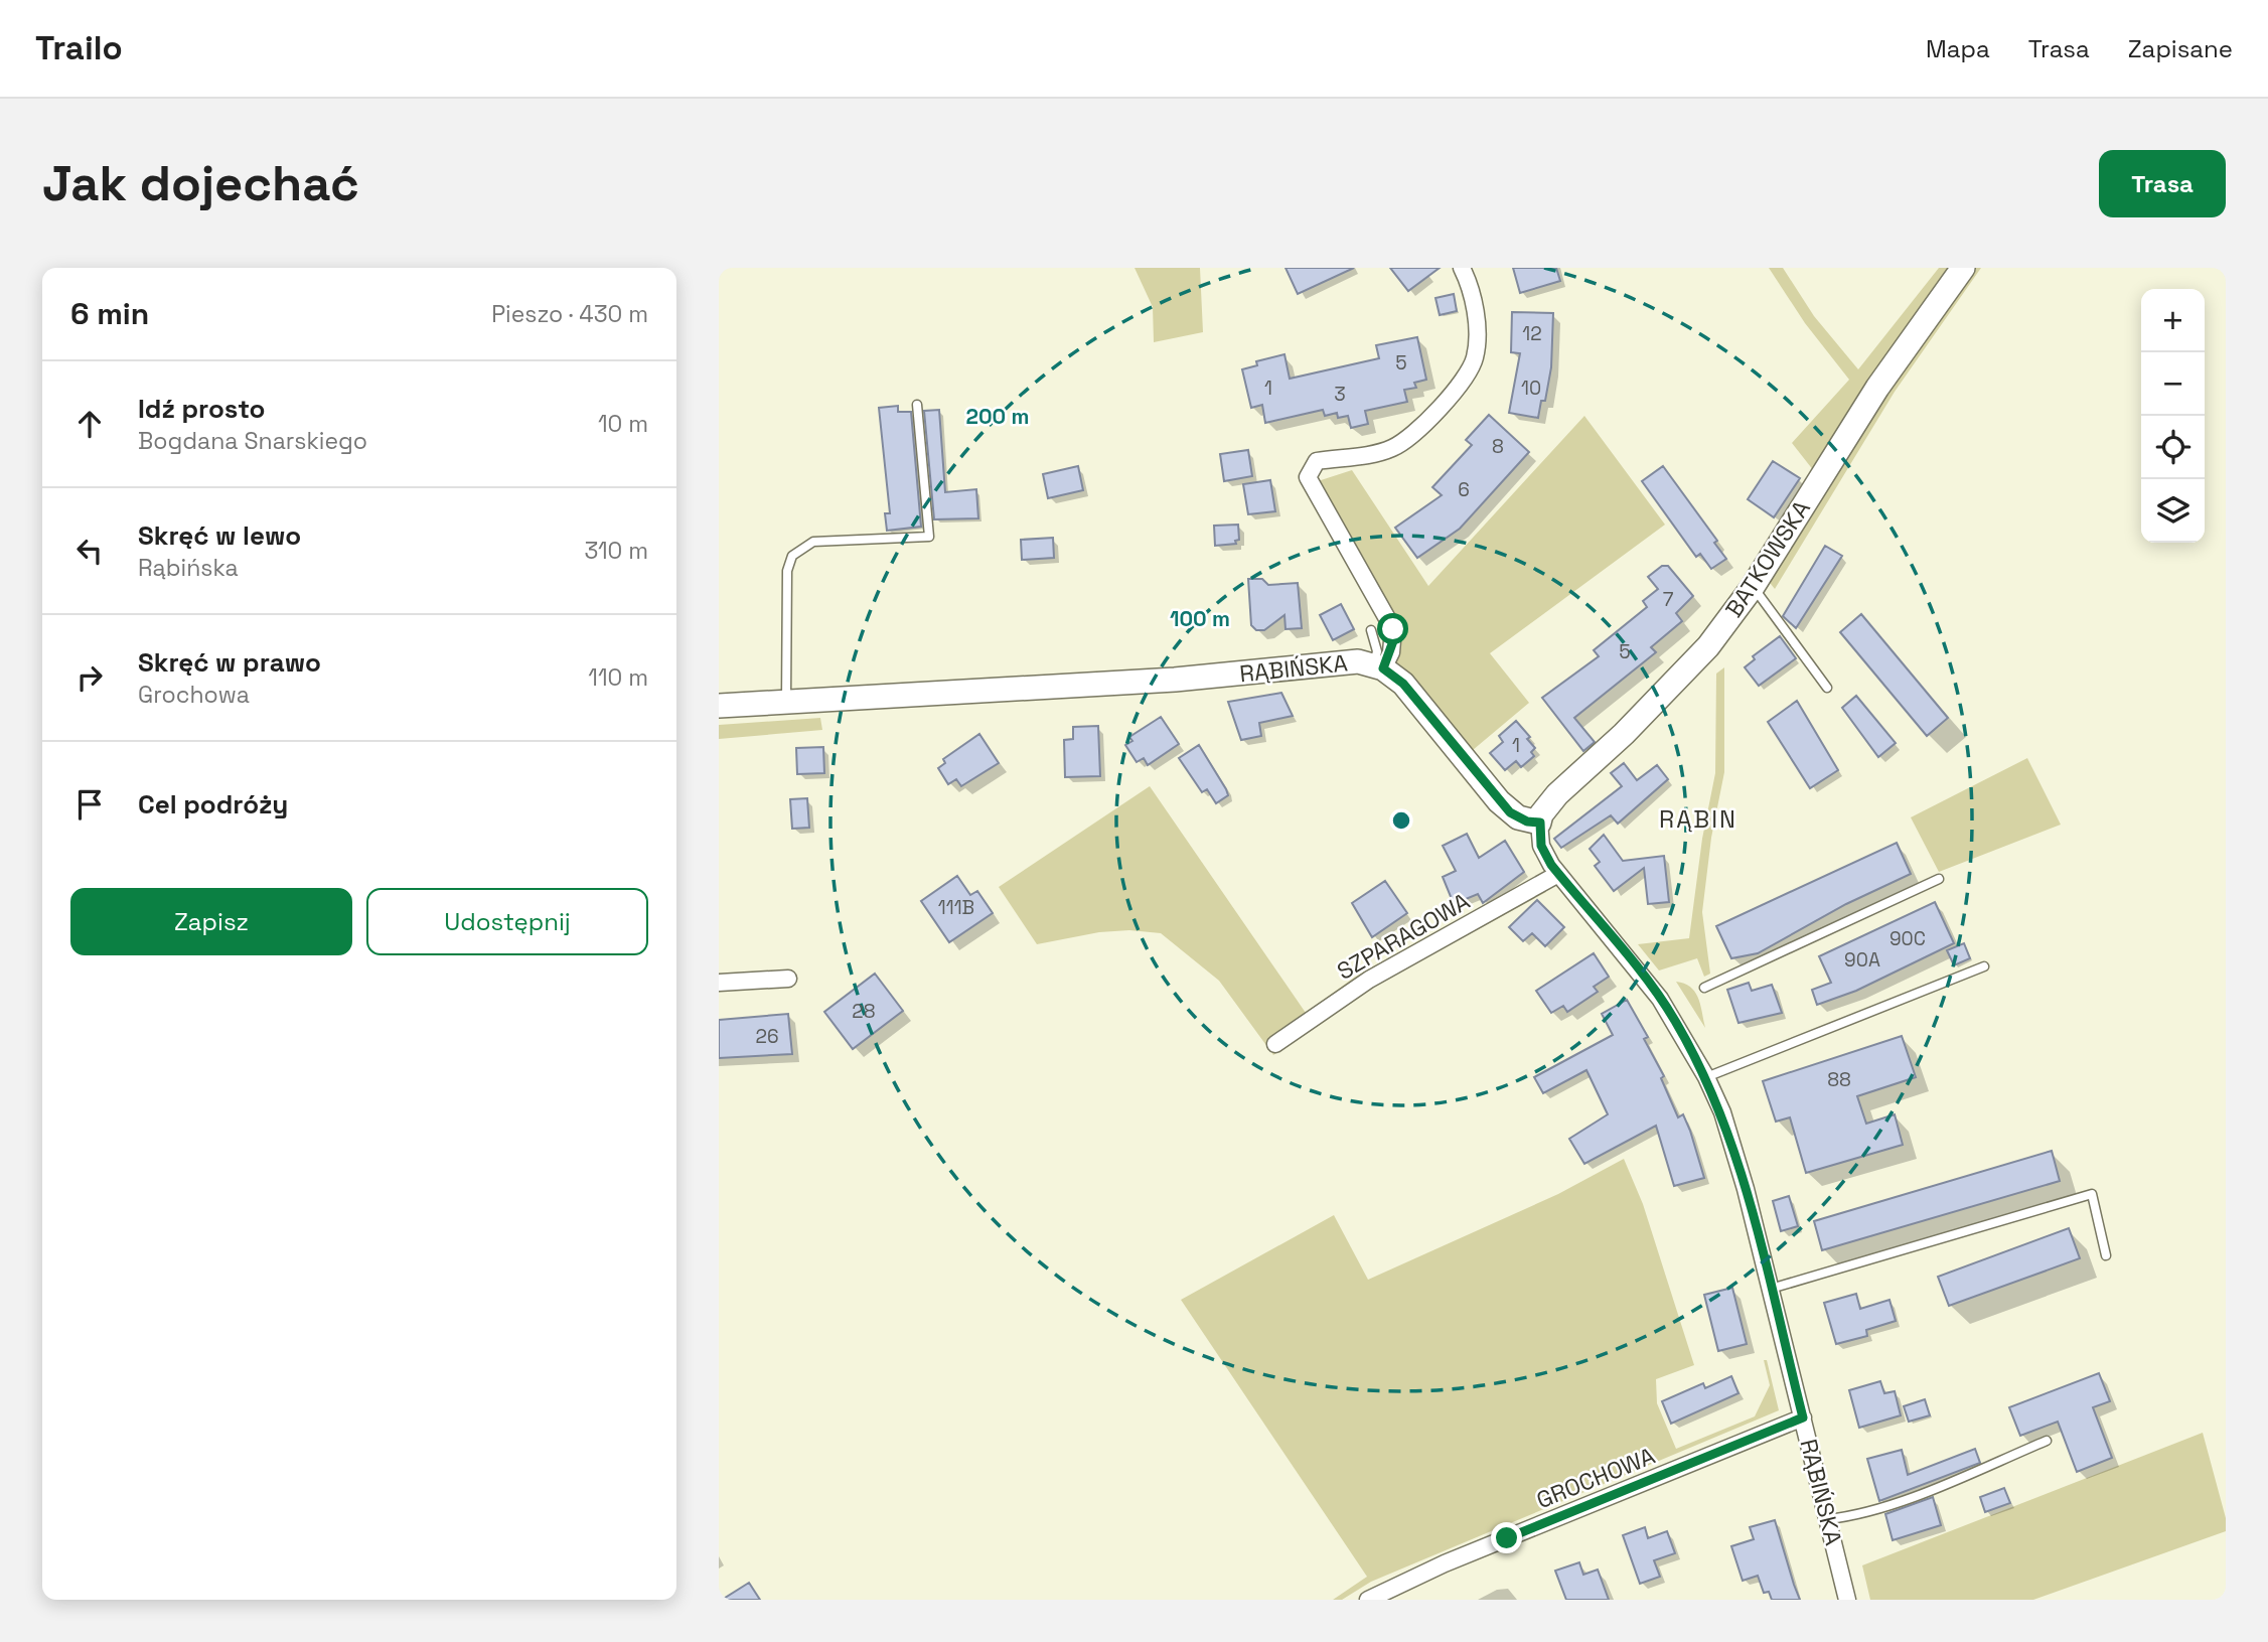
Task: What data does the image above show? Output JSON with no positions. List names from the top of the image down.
{
  "streets": {
    "street": [
      "BATKOWSKA",
      "RĄBIŃSKA",
      "SZPARAGOWA",
      "GROCHOWA"
    ]
  },
  "crossings": [
    ["BATKOWSKA", "RĄBIŃSKA"],
    ["RĄBIŃSKA", "SZPARAGOWA"],
    ["RĄBIŃSKA", "GROCHOWA"]
  ],
  "districts": ["RĄBIN"],
  "house_numbers": [
    "12",
    "5",
    "1",
    "10",
    "3",
    "8",
    "6",
    "7",
    "5",
    "1",
    "111B",
    "90C",
    "90A",
    "28",
    "26",
    "88"
  ],
  "page": {
    "header": "Trailo",
    "nav": ["Mapa", "Trasa", "Zapisane"],
    "buttons": [
      "Trasa",
      ["Zapisz", "Udostępnij"]
    ],
    "title": "Jak dojechać",
    "heading": ["6 min", "Pieszo · 430 m"],
    "map_buttons": ["+", "−"],
    "list": [
      ["Idź prosto", "Bogdana Snarskiego", "10 m"],
      ["Skręć w lewo", "Rąbińska", "310 m"],
      ["Skręć w prawo", "Grochowa", "110 m"],
      "Cel podróży"
    ]
  },
  "rings": ["200 m", "100 m"]
}
